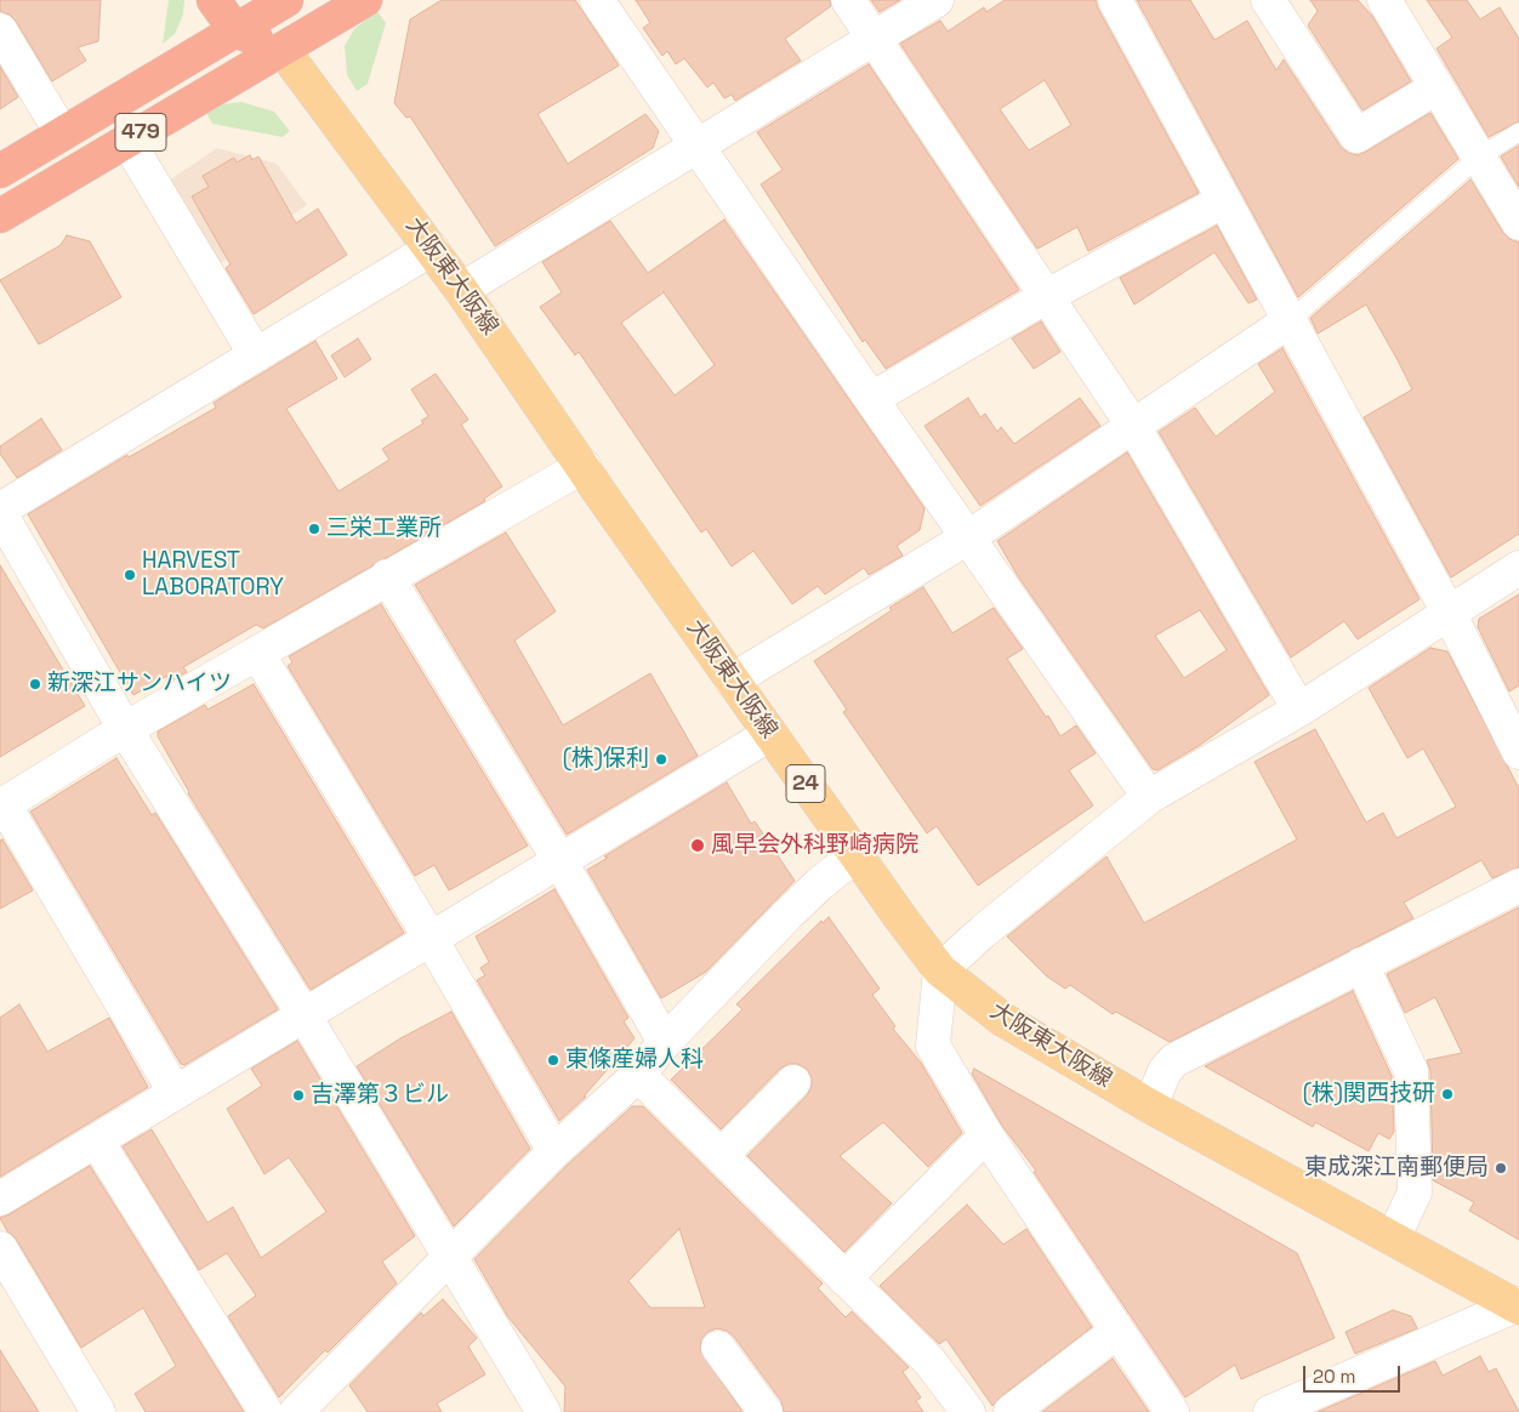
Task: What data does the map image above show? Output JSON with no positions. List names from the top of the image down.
{
  "streets": {
    "highway": ["479"],
    "main road": ["大阪東大阪線", "24"]
  },
  "crossings": [
    ["479", "大阪東大阪線"]
  ],
  "places": [
    "三栄工業所",
    "HARVEST LABORATORY",
    "新深江サンハイツ",
    "(株)保利",
    "風早会外科野崎病院",
    "東條産婦人科",
    "(株)関西技研",
    "吉澤第３ビル",
    "東成深江南郵便局"
  ],
  "scale_bar": "20 m"
}
